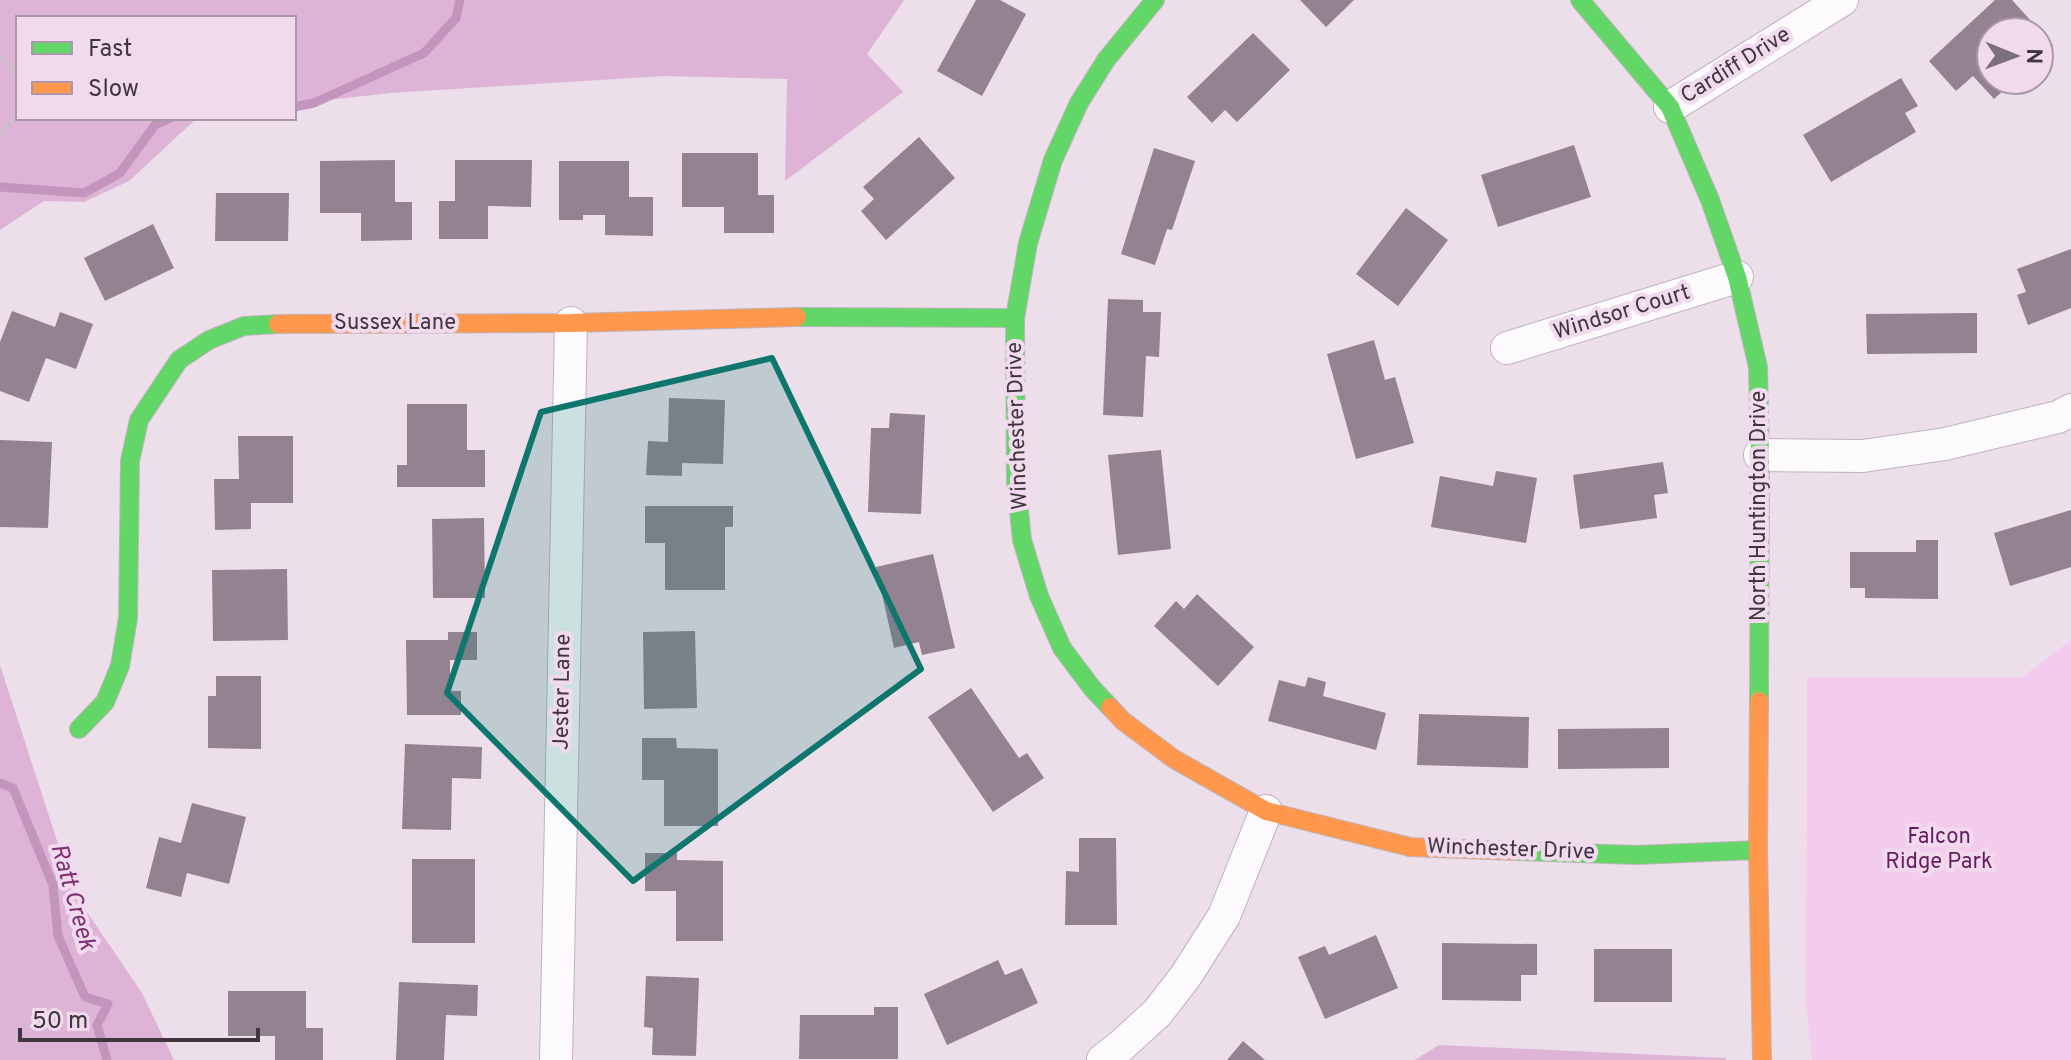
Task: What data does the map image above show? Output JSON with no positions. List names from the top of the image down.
{
  "streets": {
    "street": [
      "Cardiff Drive",
      "Windsor Court",
      "Sussex Lane",
      "Winchester Drive",
      "North Huntington Drive",
      "Jester Lane"
    ]
  },
  "crossings": [
    ["Cardiff Drive", "North Huntington Drive"],
    ["Windsor Court", "North Huntington Drive"],
    ["Sussex Lane", "Winchester Drive"],
    ["Sussex Lane", "Jester Lane"],
    ["Winchester Drive", "North Huntington Drive"]
  ],
  "water": ["Ratt Creek"],
  "parks": ["Falcon Ridge Park"],
  "legend": ["Fast", "Slow"],
  "scale_bar": "50 m",
  "north": "right"
}
